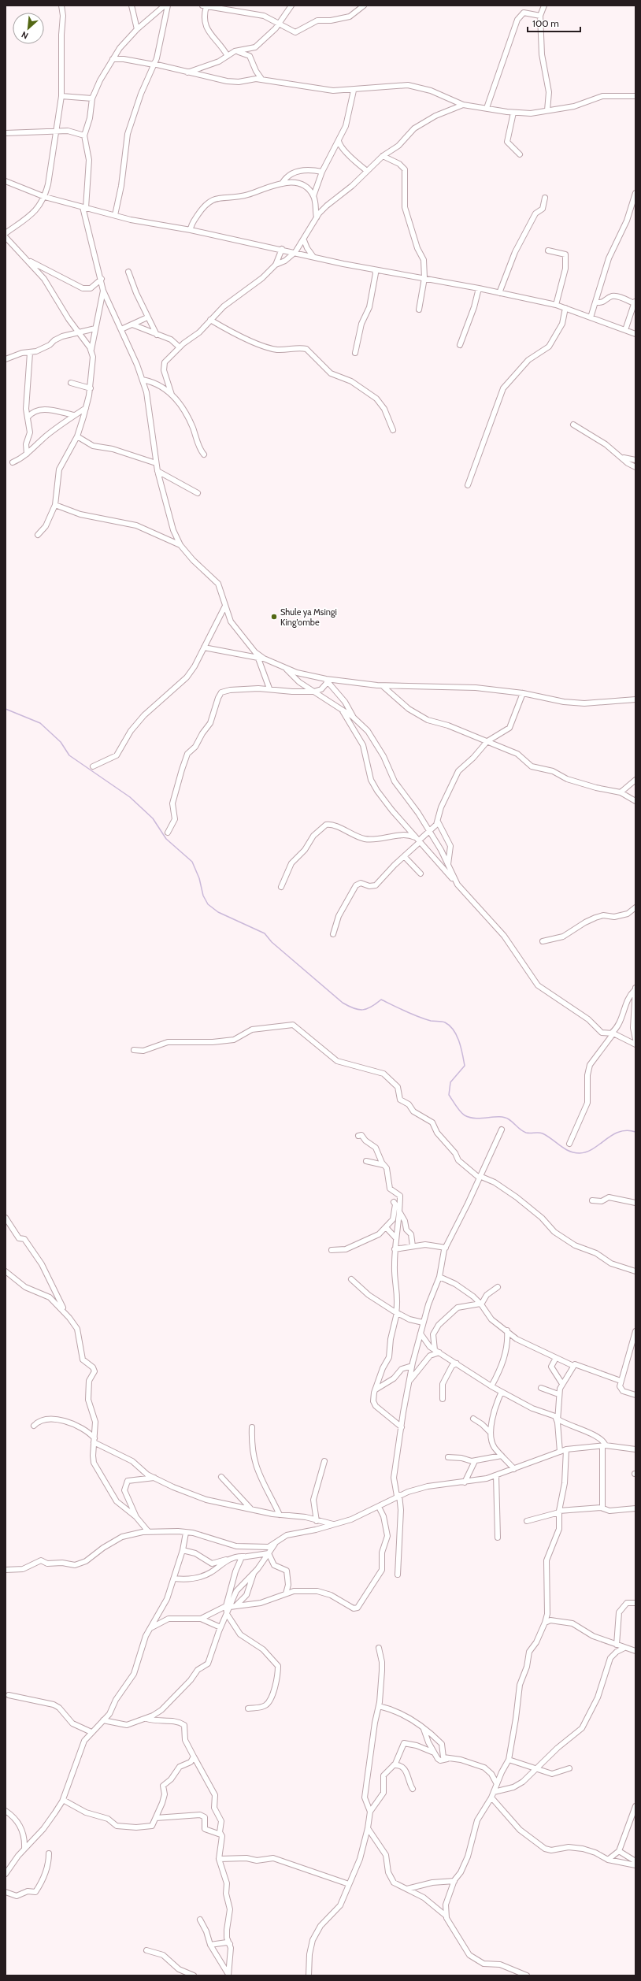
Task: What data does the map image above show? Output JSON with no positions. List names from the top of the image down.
{
  "places": ["Shule ya Msingi King'ombe"],
  "scale_bar": "100 m",
  "north": "bottom left"
}
